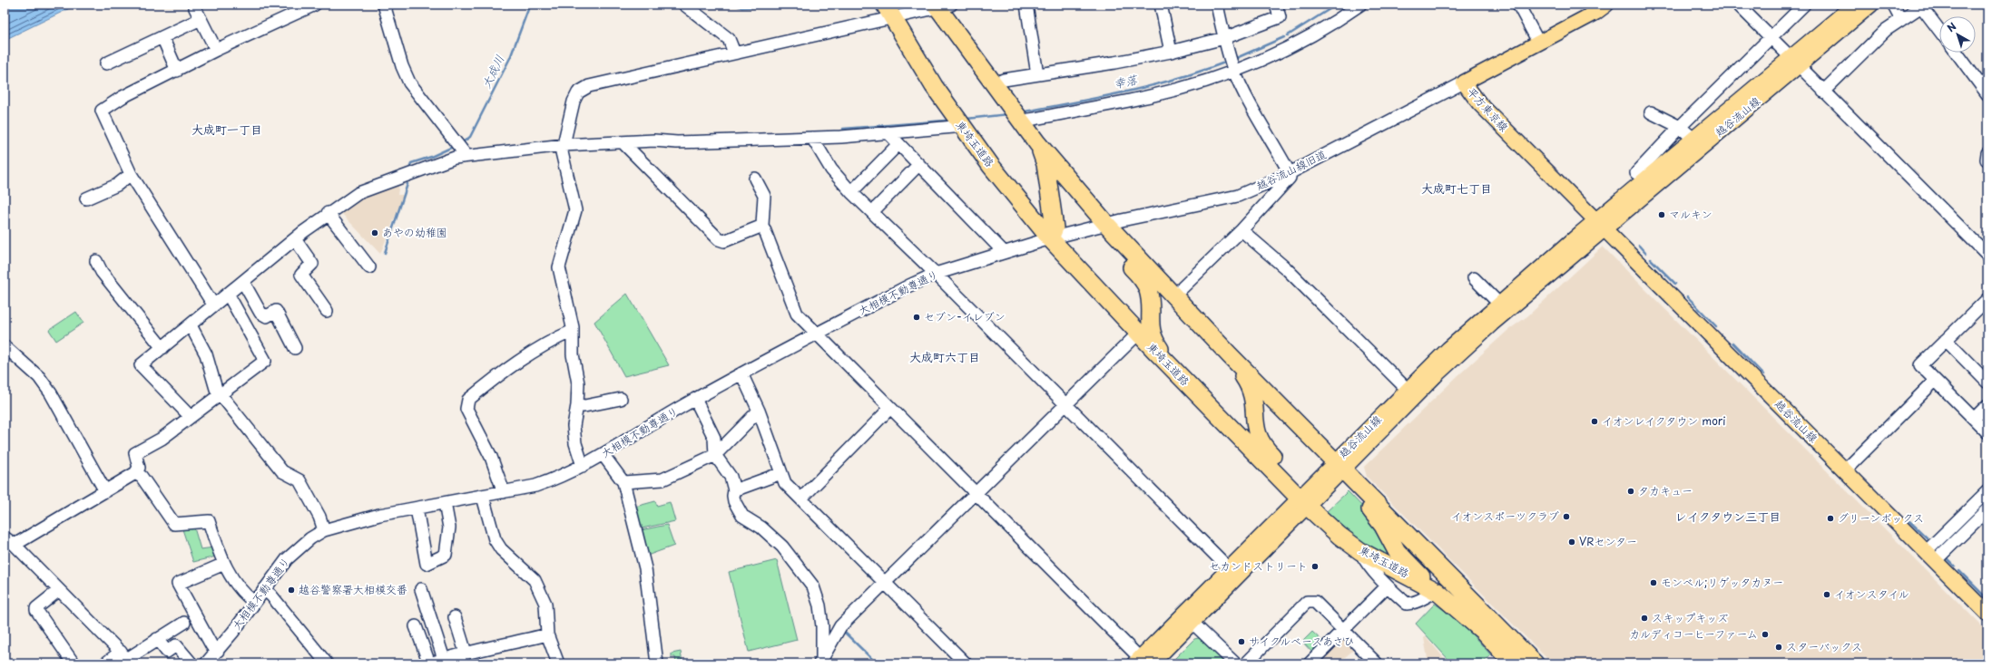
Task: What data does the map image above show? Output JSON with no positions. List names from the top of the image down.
{
  "streets": {
    "highway": ["東埼玉道路"],
    "main road": ["平方東京線", "越谷流山線"],
    "street": ["越谷流山線旧道", "大相模不動尊通り"]
  },
  "crossings": [
    ["平方東京線", "越谷流山線"],
    ["平方東京線", "越谷流山線旧道"],
    ["越谷流山線", "東埼玉道路"],
    ["東埼玉道路", "大相模不動尊通り"],
    ["越谷流山線旧道", "大相模不動尊通り"]
  ],
  "districts": [
    "大成町一丁目",
    "大成町七丁目",
    "大成町六丁目",
    "レイクタウン三丁目"
  ],
  "water": ["大成川", "幸落"],
  "places": [
    "マルキン",
    "あやの幼稚園",
    "セブン-イレブン",
    "イオンレイクタウン mori",
    "タカキュー",
    "イオンスポーツクラブ",
    "グリーンボックス",
    "VRセンター",
    "セカンドストリート",
    "モンベル;リゲッタカヌー",
    "越谷警察署大相模交番",
    "イオンスタイル",
    "スキップキッズ",
    "カルディコーヒーファーム",
    "サイクルベースあさひ",
    "スターバックス"
  ],
  "north": "top left"
}
